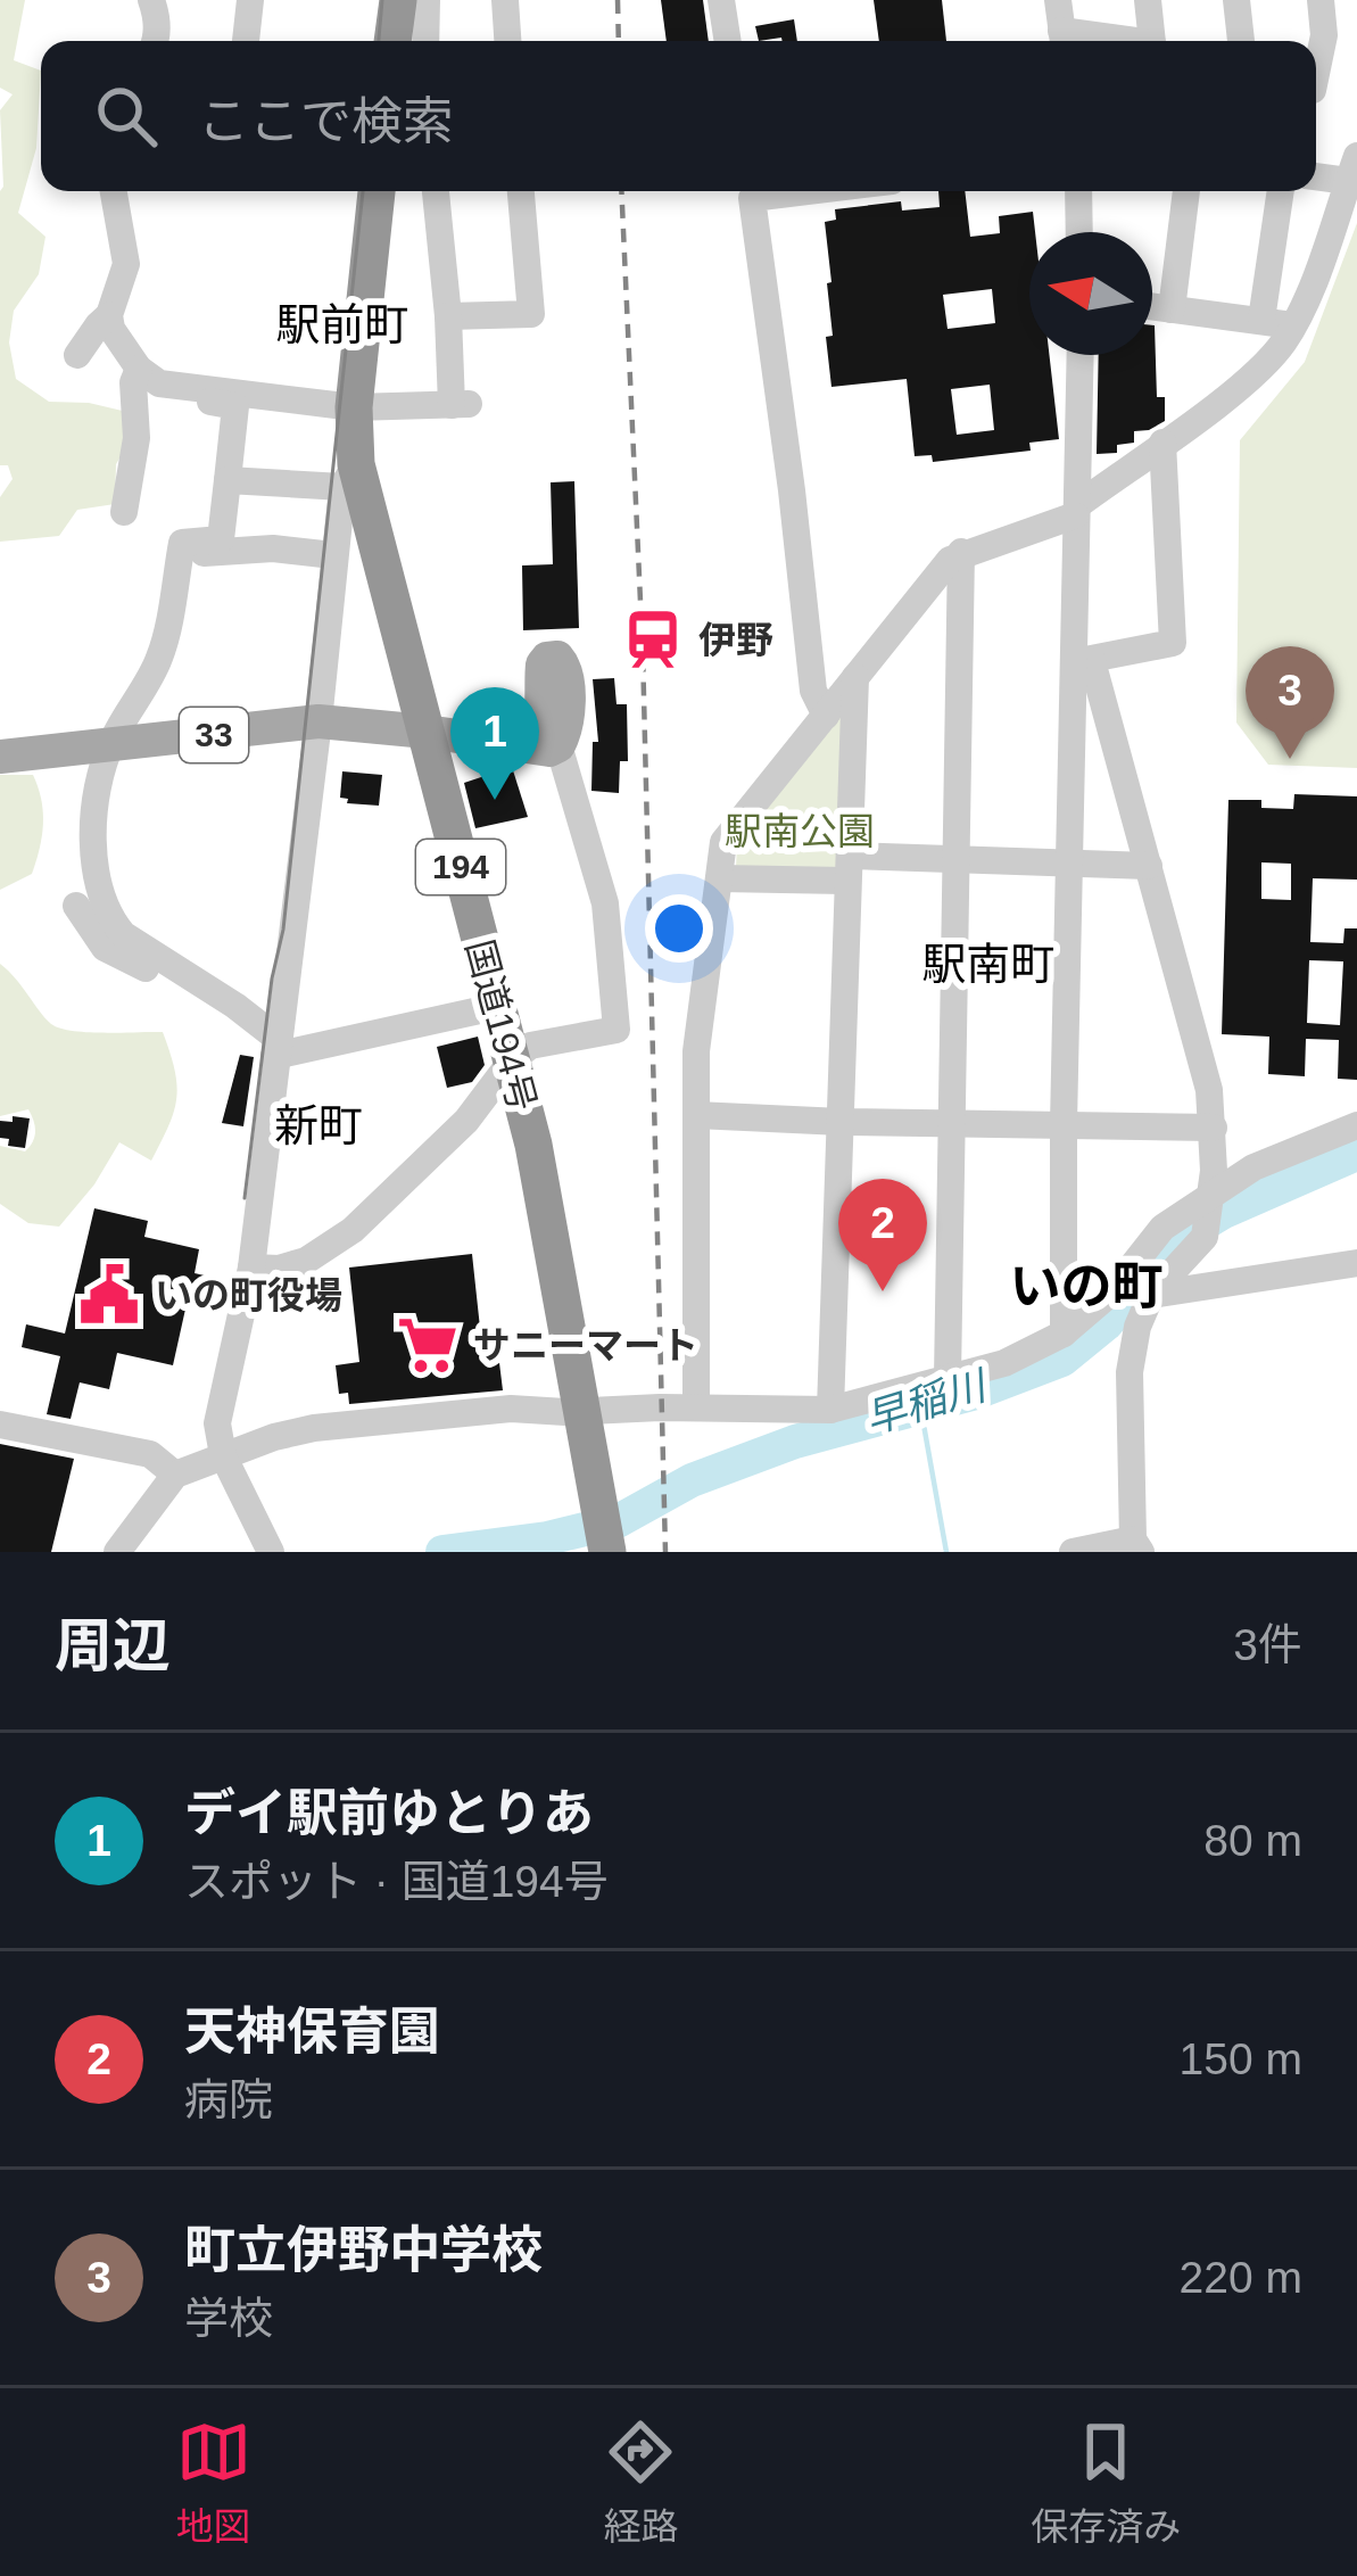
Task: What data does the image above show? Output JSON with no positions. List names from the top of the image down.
{
  "streets": {
    "highway": ["194", "国道194号"],
    "main road": ["33"]
  },
  "crossings": [
    ["33", "国道194号"]
  ],
  "districts": [
    "駅前町",
    "駅南町",
    "新町",
    "いの町"
  ],
  "water": ["早稲川"],
  "parks": ["駅南公園"],
  "places": {
    "station": ["伊野"],
    "public building": ["いの町役場"],
    "supermarket": ["サニーマート"]
  },
  "north": "left",
  "page": {
    "search": "ここで検索",
    "pins": ["3", "1", "2"],
    "heading": ["周辺", "3件"],
    "list": [
      {
        "mark": "1",
        "name": "デイ駅前ゆとりあ",
        "note": "スポット · 国道194号",
        "value": "80 m"
      },
      {
        "mark": "2",
        "name": "天神保育園",
        "note": "病院",
        "value": "150 m"
      },
      {
        "mark": "3",
        "name": "町立伊野中学校",
        "note": "学校",
        "value": "220 m"
      }
    ],
    "nav": ["地図", "経路", "保存済み"]
  }
}
